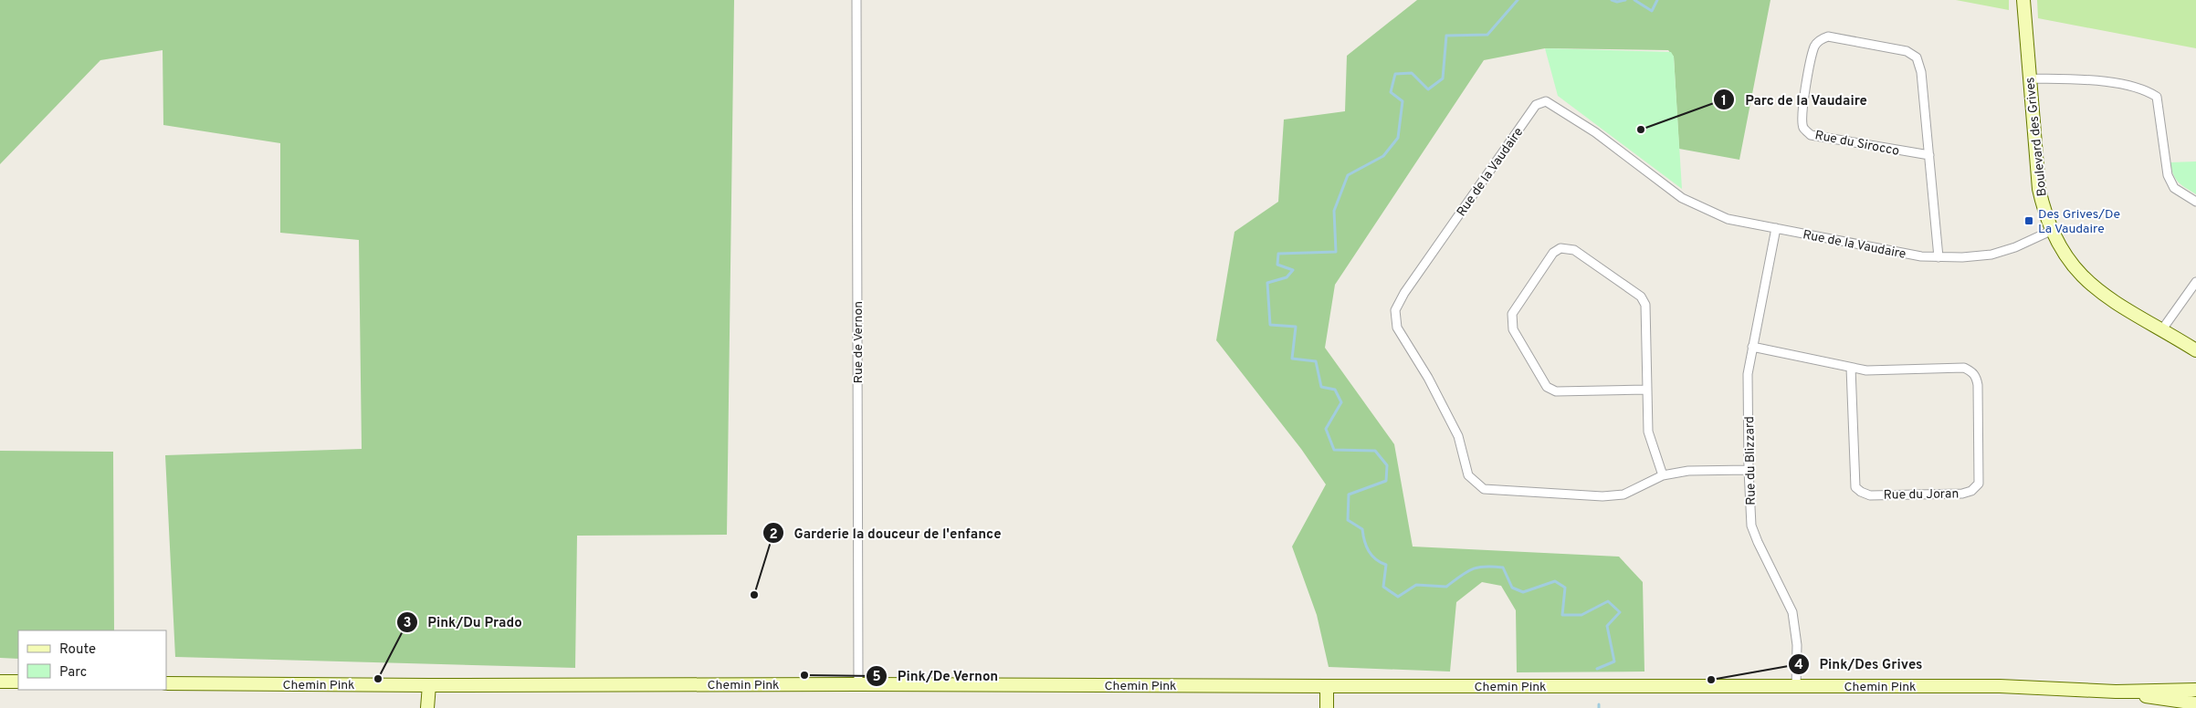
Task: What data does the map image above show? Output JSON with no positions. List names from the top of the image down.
{
  "streets": {
    "main road": ["Boulevard des Grives", "Chemin Pink"],
    "street": [
      "Rue du Sirocco",
      "Rue de la Vaudaire",
      "Rue de Vernon",
      "Rue du Blizzard",
      "Rue du Joran"
    ]
  },
  "crossings": [
    ["Boulevard des Grives", "Rue de la Vaudaire"],
    ["Rue du Sirocco", "Rue de la Vaudaire"],
    ["Rue de la Vaudaire", "Rue du Blizzard"],
    ["Rue de Vernon", "Chemin Pink"],
    ["Rue du Blizzard", "Rue du Joran"],
    ["Rue du Blizzard", "Chemin Pink"]
  ],
  "places": {
    "other": [
      "Parc de la Vaudaire",
      "Garderie la douceur de l'enfance",
      "Pink/De Vernon",
      "Pink/Du Prado",
      "Pink/Des Grives"
    ],
    "transit": ["Des Grives/De La Vaudaire"]
  },
  "legend": ["Route", "Parc"]
}
